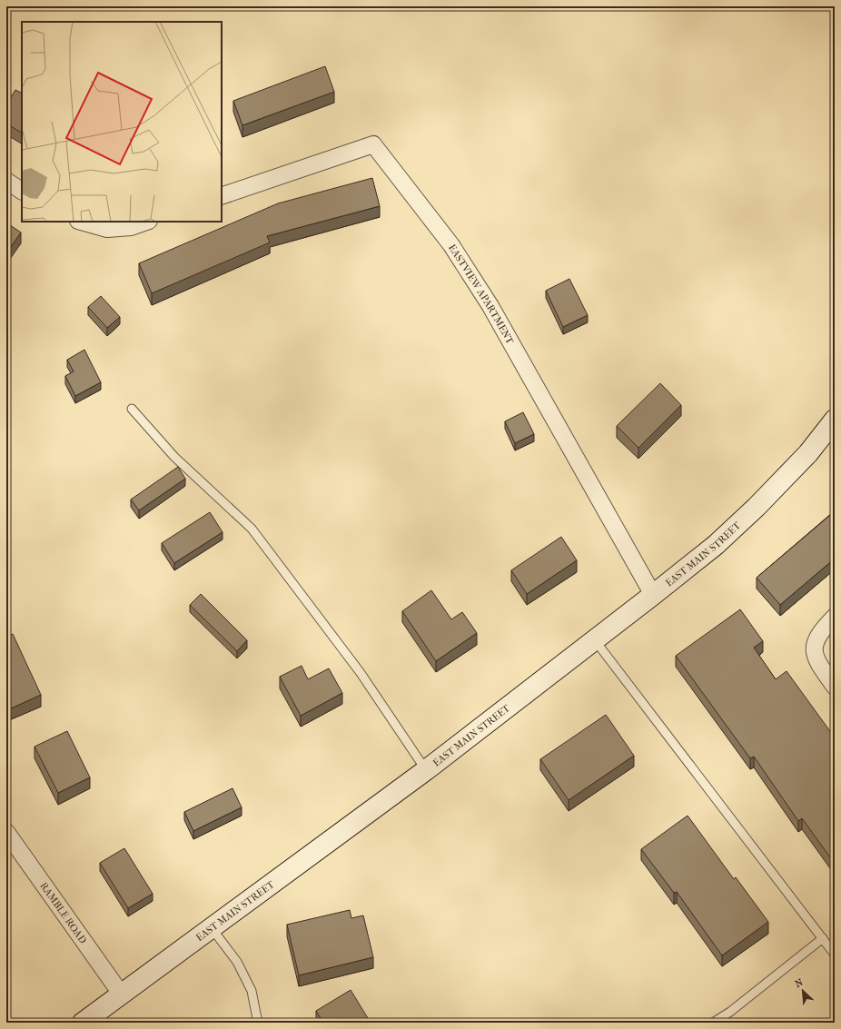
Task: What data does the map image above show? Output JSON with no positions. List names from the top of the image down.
{
  "streets": {
    "main road": ["EAST MAIN STREET"],
    "street": ["EASTVIEW APARTMENT", "RAMBLE ROAD"]
  },
  "crossings": [
    ["EASTVIEW APARTMENT", "EAST MAIN STREET"],
    ["EAST MAIN STREET", "RAMBLE ROAD"]
  ],
  "north": "top left"
}
